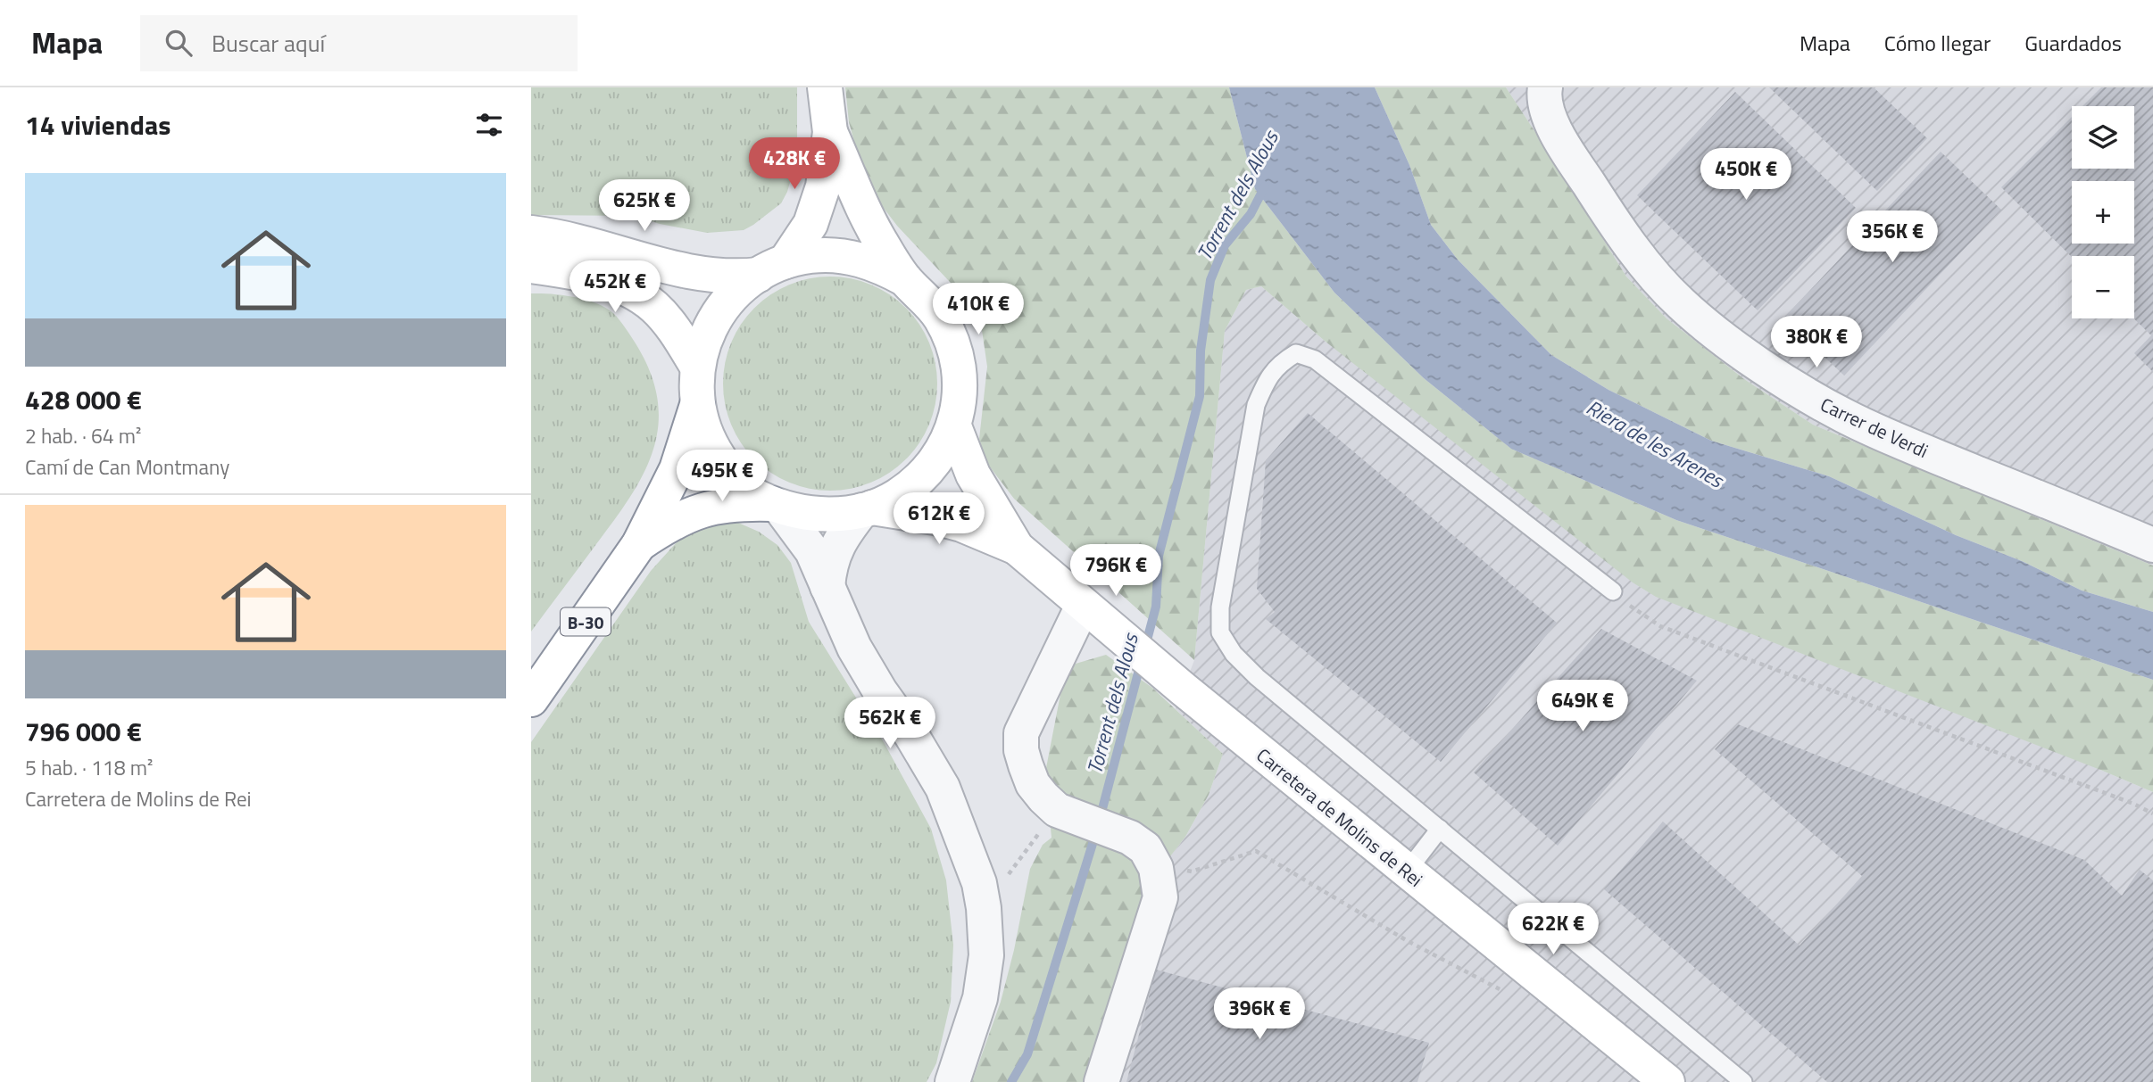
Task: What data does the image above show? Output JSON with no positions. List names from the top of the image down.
{
  "streets": {
    "main road": ["B-30", "Carretera de Molins de Rei"],
    "street": ["Carrer de Verdi"]
  },
  "water": ["Torrent dels Alous", "Riera de les Arenes"],
  "page": {
    "header": "Mapa",
    "search": "Buscar aquí",
    "nav": ["Mapa", "Cómo llegar", "Guardados"],
    "heading": "14 viviendas",
    "map_buttons": ["+", "−"],
    "price": [
      "428K €",
      "450K €",
      "625K €",
      "356K €",
      "452K €",
      "410K €",
      "380K €",
      "495K €",
      "612K €",
      "796K €",
      "649K €",
      "562K €",
      "622K €",
      "396K €"
    ],
    "list": [
      {
        "name": "428 000 €",
        "note": "2 hab. · 64 m² · Camí de Can Montmany"
      },
      {
        "name": "796 000 €",
        "note": "5 hab. · 118 m² · Carretera de Molins de Rei"
      }
    ]
  }
}
